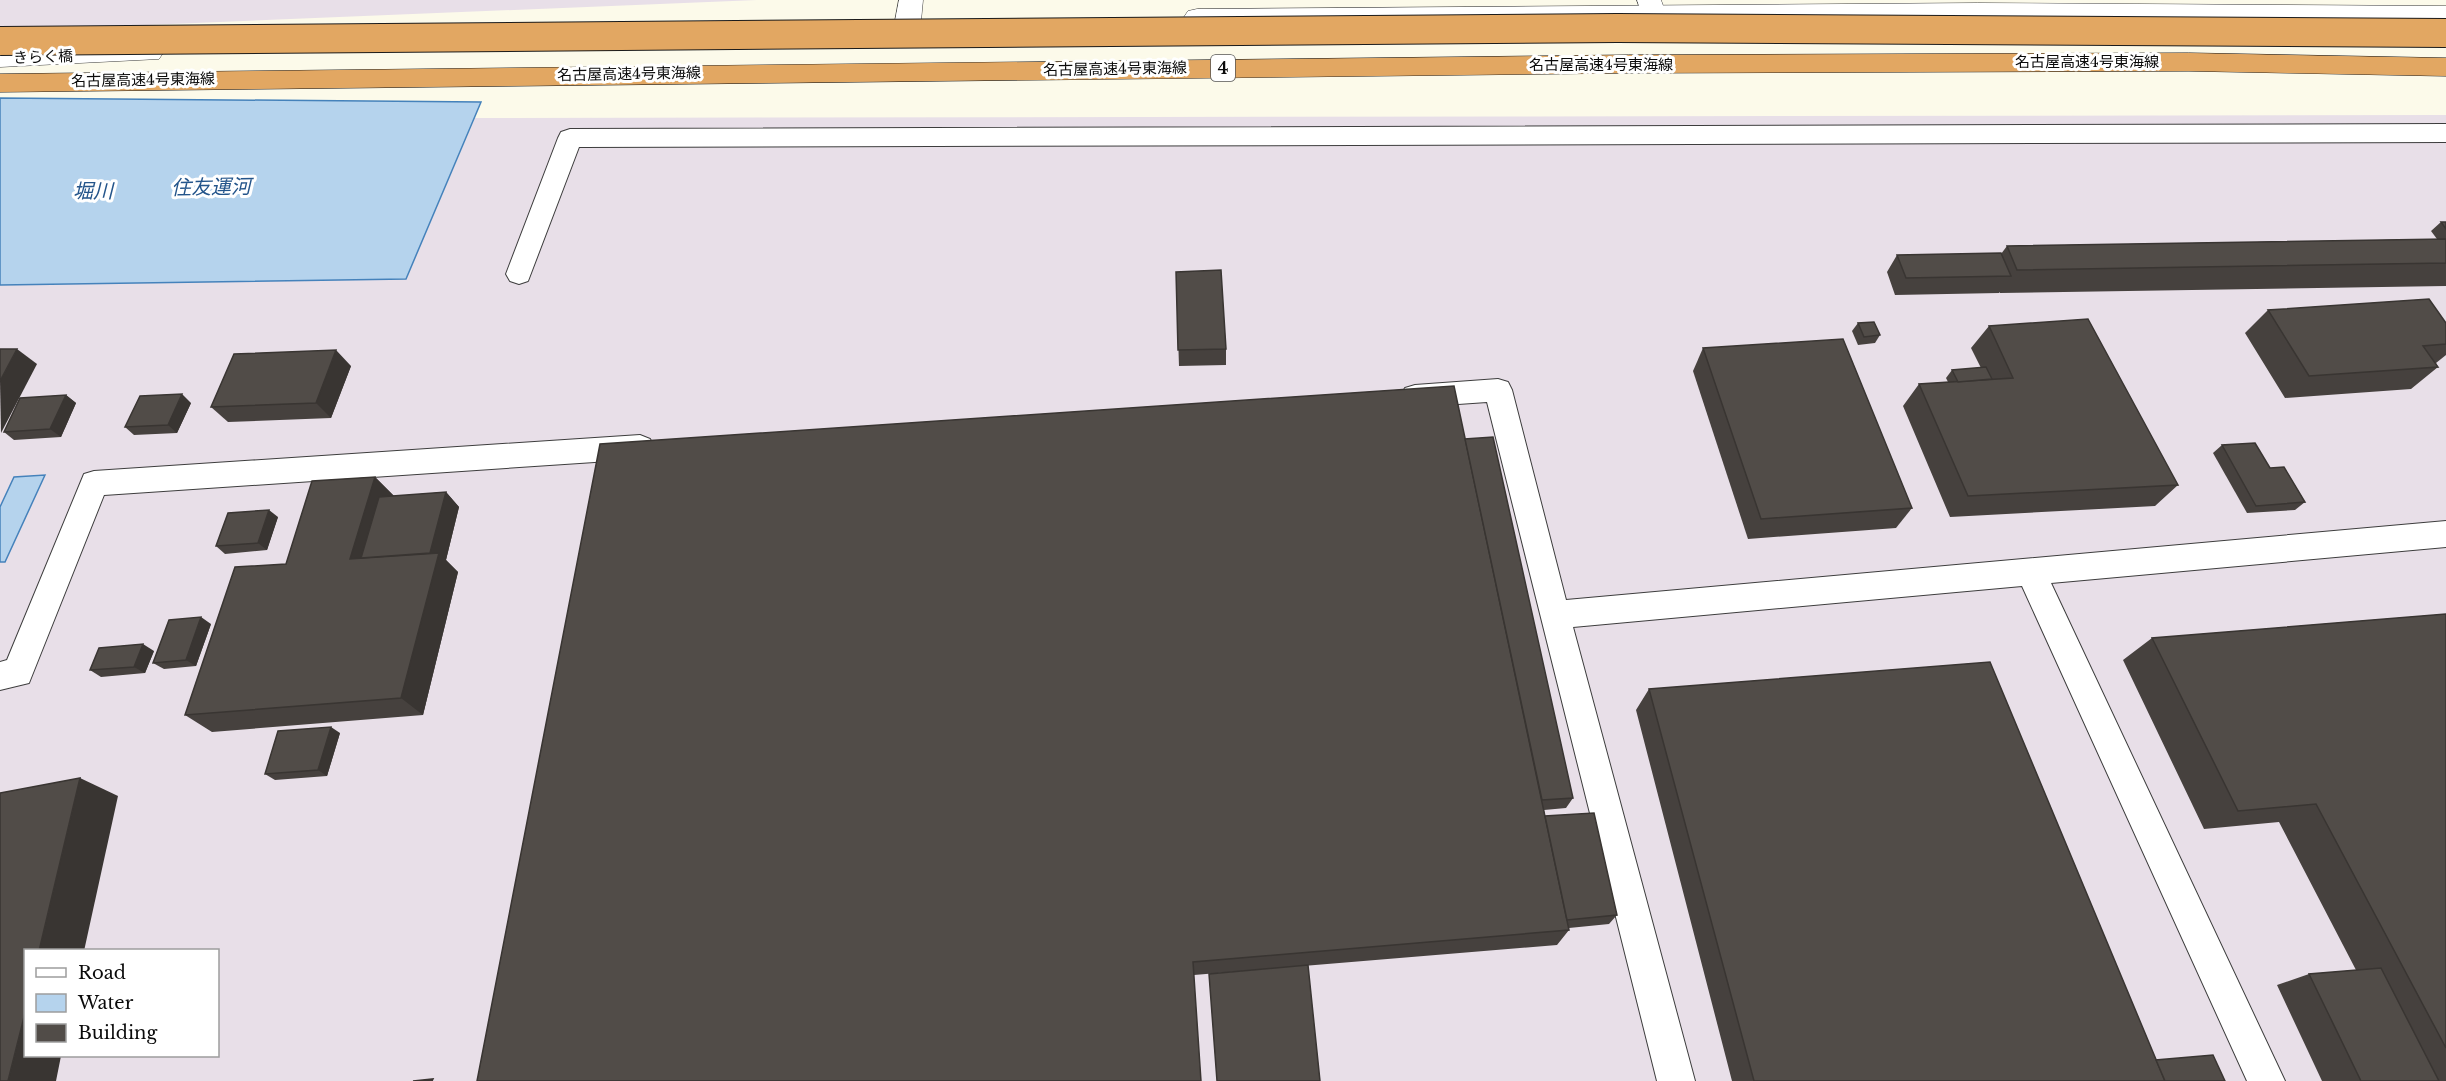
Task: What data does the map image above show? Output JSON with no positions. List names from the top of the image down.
{
  "streets": {
    "highway": ["名古屋高速4号東海線", "4"],
    "street": ["きらく橋"]
  },
  "water": ["住友運河", "堀川"],
  "legend": ["Road", "Water", "Building"]
}
